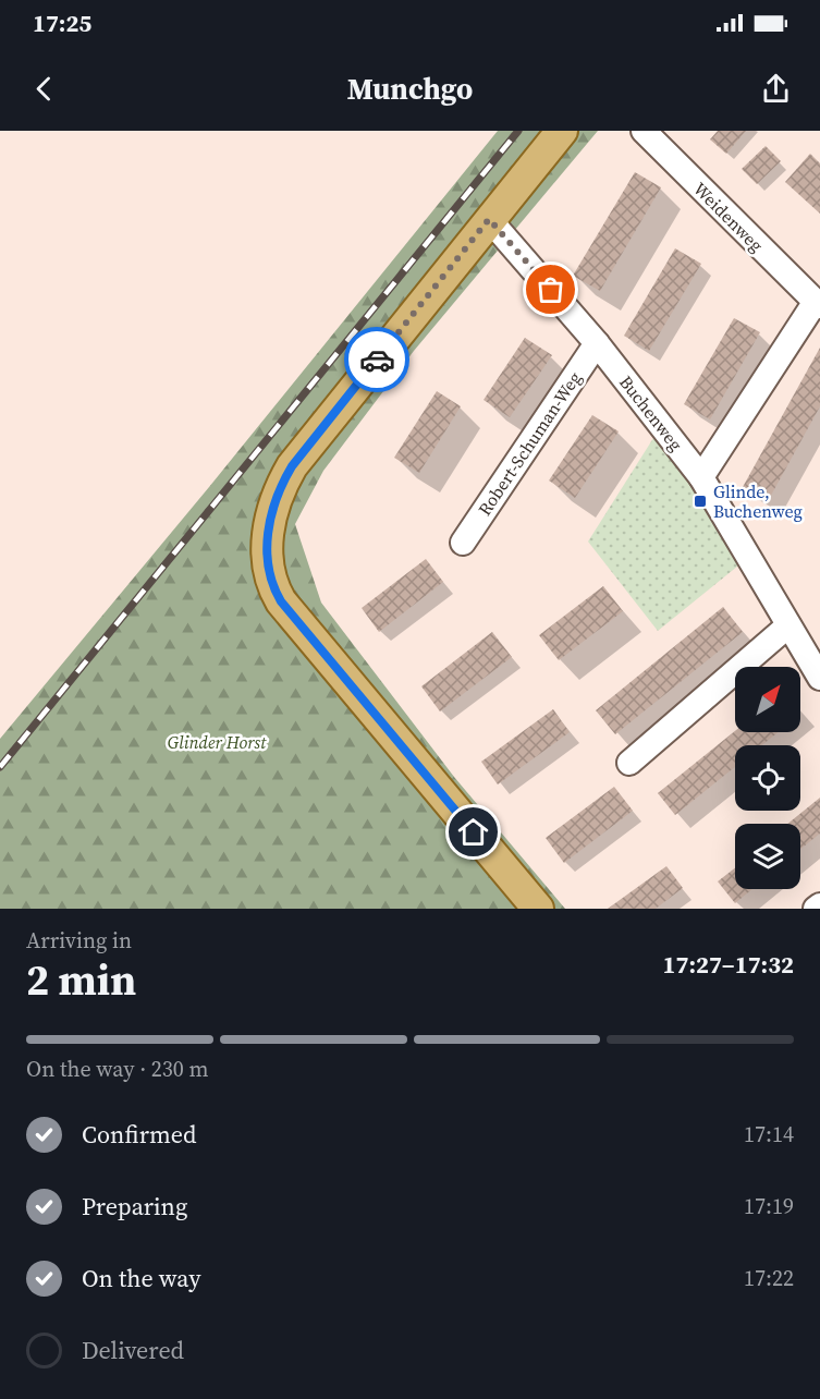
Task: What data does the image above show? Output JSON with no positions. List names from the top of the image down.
{
  "streets": {
    "street": ["Weidenweg", "Buchenweg", "Robert-Schuman-Weg"]
  },
  "crossings": [
    ["Weidenweg", "Buchenweg"],
    ["Buchenweg", "Robert-Schuman-Weg"]
  ],
  "parks": ["Glinder Horst"],
  "places": {
    "transit": ["Glinde, Buchenweg"]
  },
  "north": "top right",
  "page": {
    "status": "17:25",
    "header": "Munchgo",
    "heading": ["2 min", "Arriving in", "17:27–17:32"],
    "bar": "On the way · 230 m",
    "list": [
      ["Confirmed", "17:14"],
      ["Preparing", "17:19"],
      ["On the way", "17:22"],
      "Delivered"
    ]
  }
}
